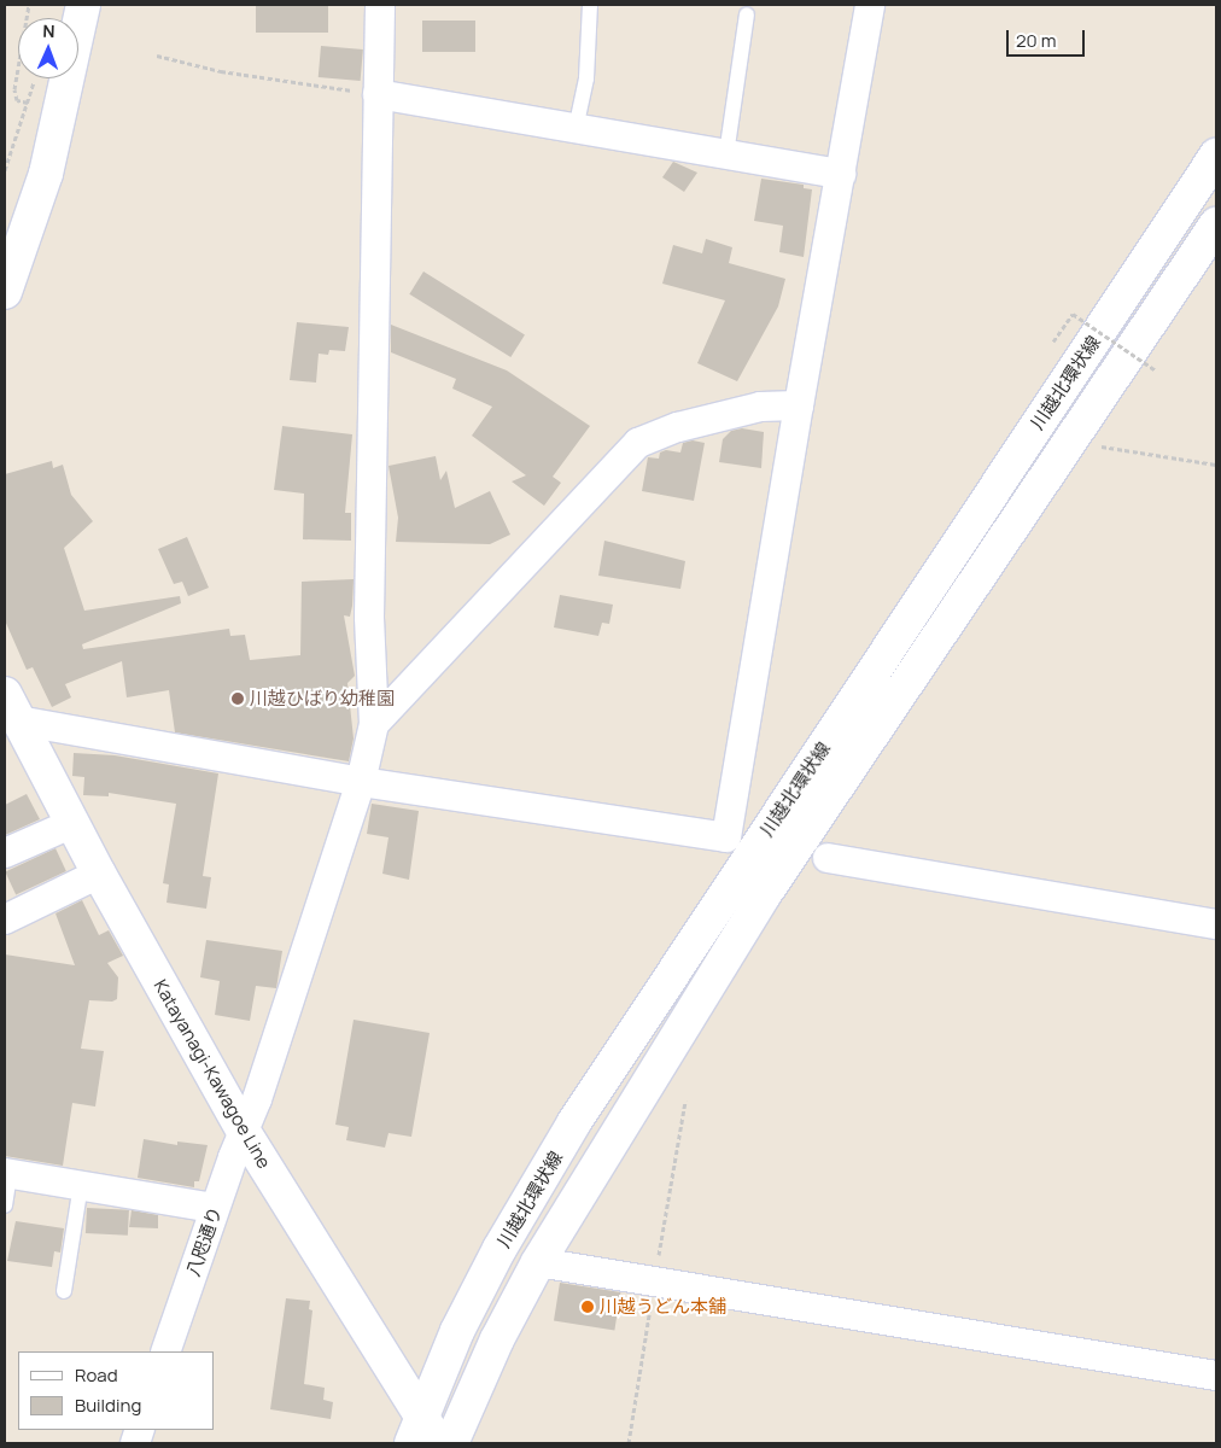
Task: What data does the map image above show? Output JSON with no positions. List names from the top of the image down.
{
  "streets": {
    "main road": ["川越北環状線", "Katayanagi-Kawagoe Line"],
    "street": ["八咫通り"]
  },
  "crossings": [
    ["川越北環状線", "Katayanagi-Kawagoe Line"],
    ["Katayanagi-Kawagoe Line", "八咫通り"]
  ],
  "places": ["川越ひばり幼稚園", "川越うどん本舗"],
  "legend": ["Road", "Building"],
  "scale_bar": "20 m",
  "north": "top"
}
